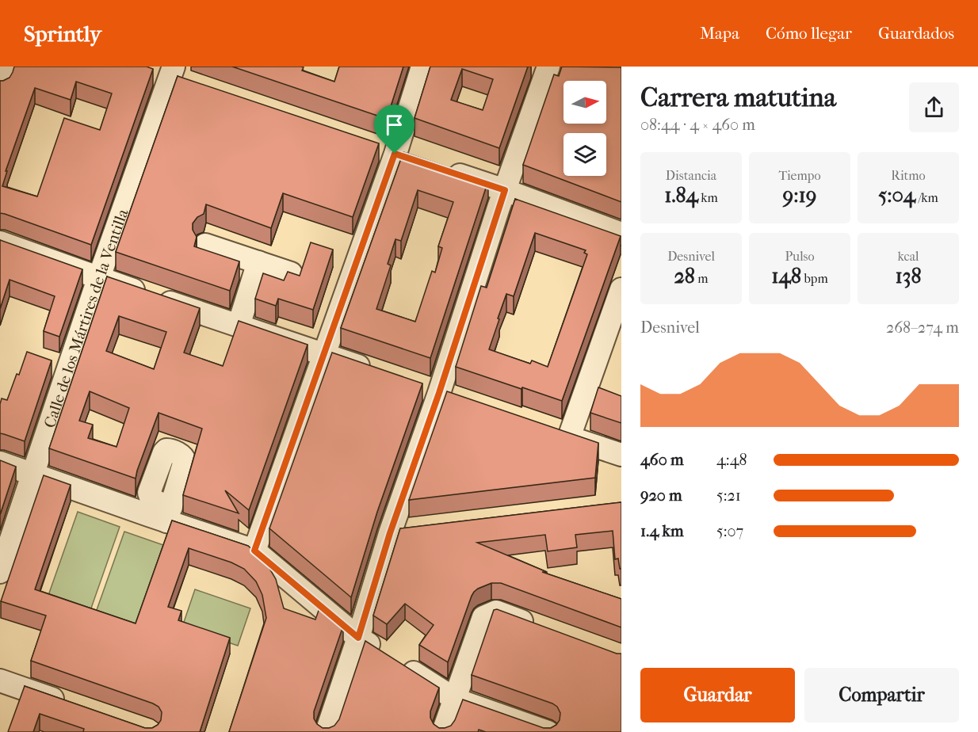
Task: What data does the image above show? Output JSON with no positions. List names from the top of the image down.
{
  "streets": {
    "street": ["Calle de los Mártires de la Ventilla"]
  },
  "north": "right",
  "page": {
    "header": "Sprintly",
    "nav": ["Mapa", "Cómo llegar", "Guardados"],
    "heading": ["Carrera matutina", "08:44 · 4 × 460 m"],
    "stats": [
      ["Distancia", "1.84 km"],
      ["Tiempo", "9:19"],
      ["Ritmo", "5:04 /km"],
      ["Desnivel", "28 m"],
      ["Pulso", "148 bpm"],
      ["kcal", "138"]
    ],
    "chart": ["Desnivel", "268–274 m"],
    "list": [
      {
        "name": "460 m",
        "note": "4:48"
      },
      {
        "name": "920 m",
        "note": "5:21"
      },
      {
        "name": "1.4 km",
        "note": "5:07"
      }
    ],
    "buttons": ["Guardar", "Compartir"]
  }
}
